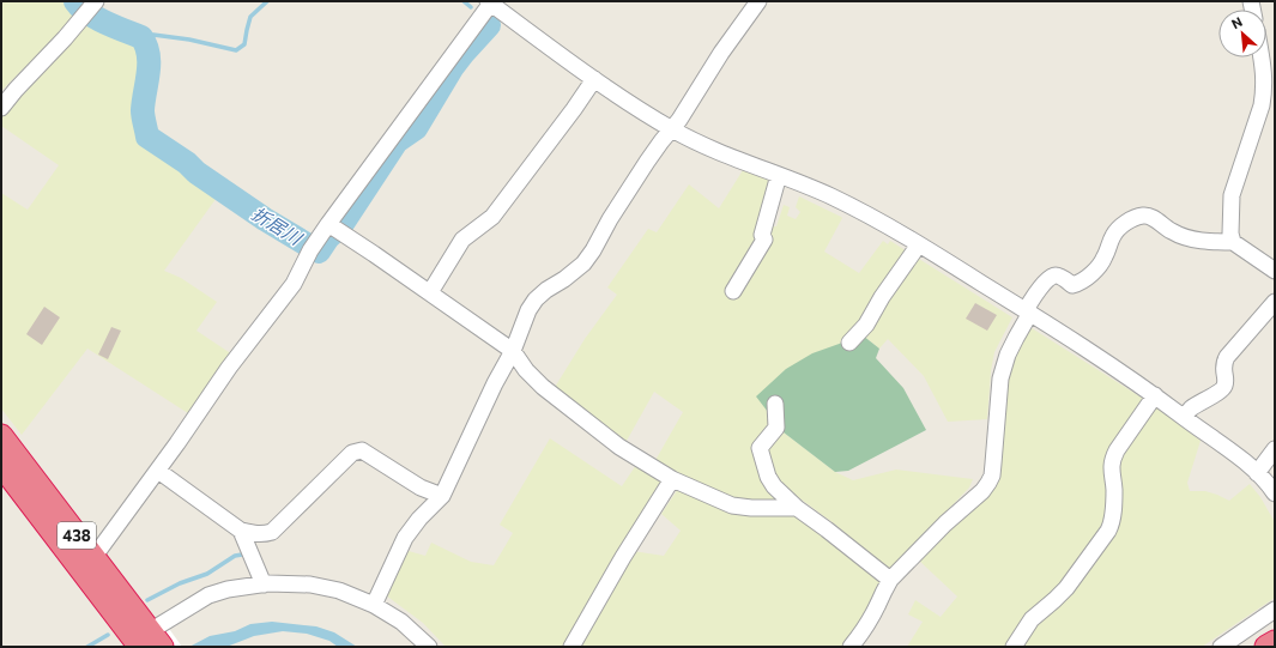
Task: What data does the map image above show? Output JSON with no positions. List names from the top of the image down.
{
  "streets": {
    "highway": ["438"]
  },
  "water": ["折居川"],
  "north": "top left"
}
